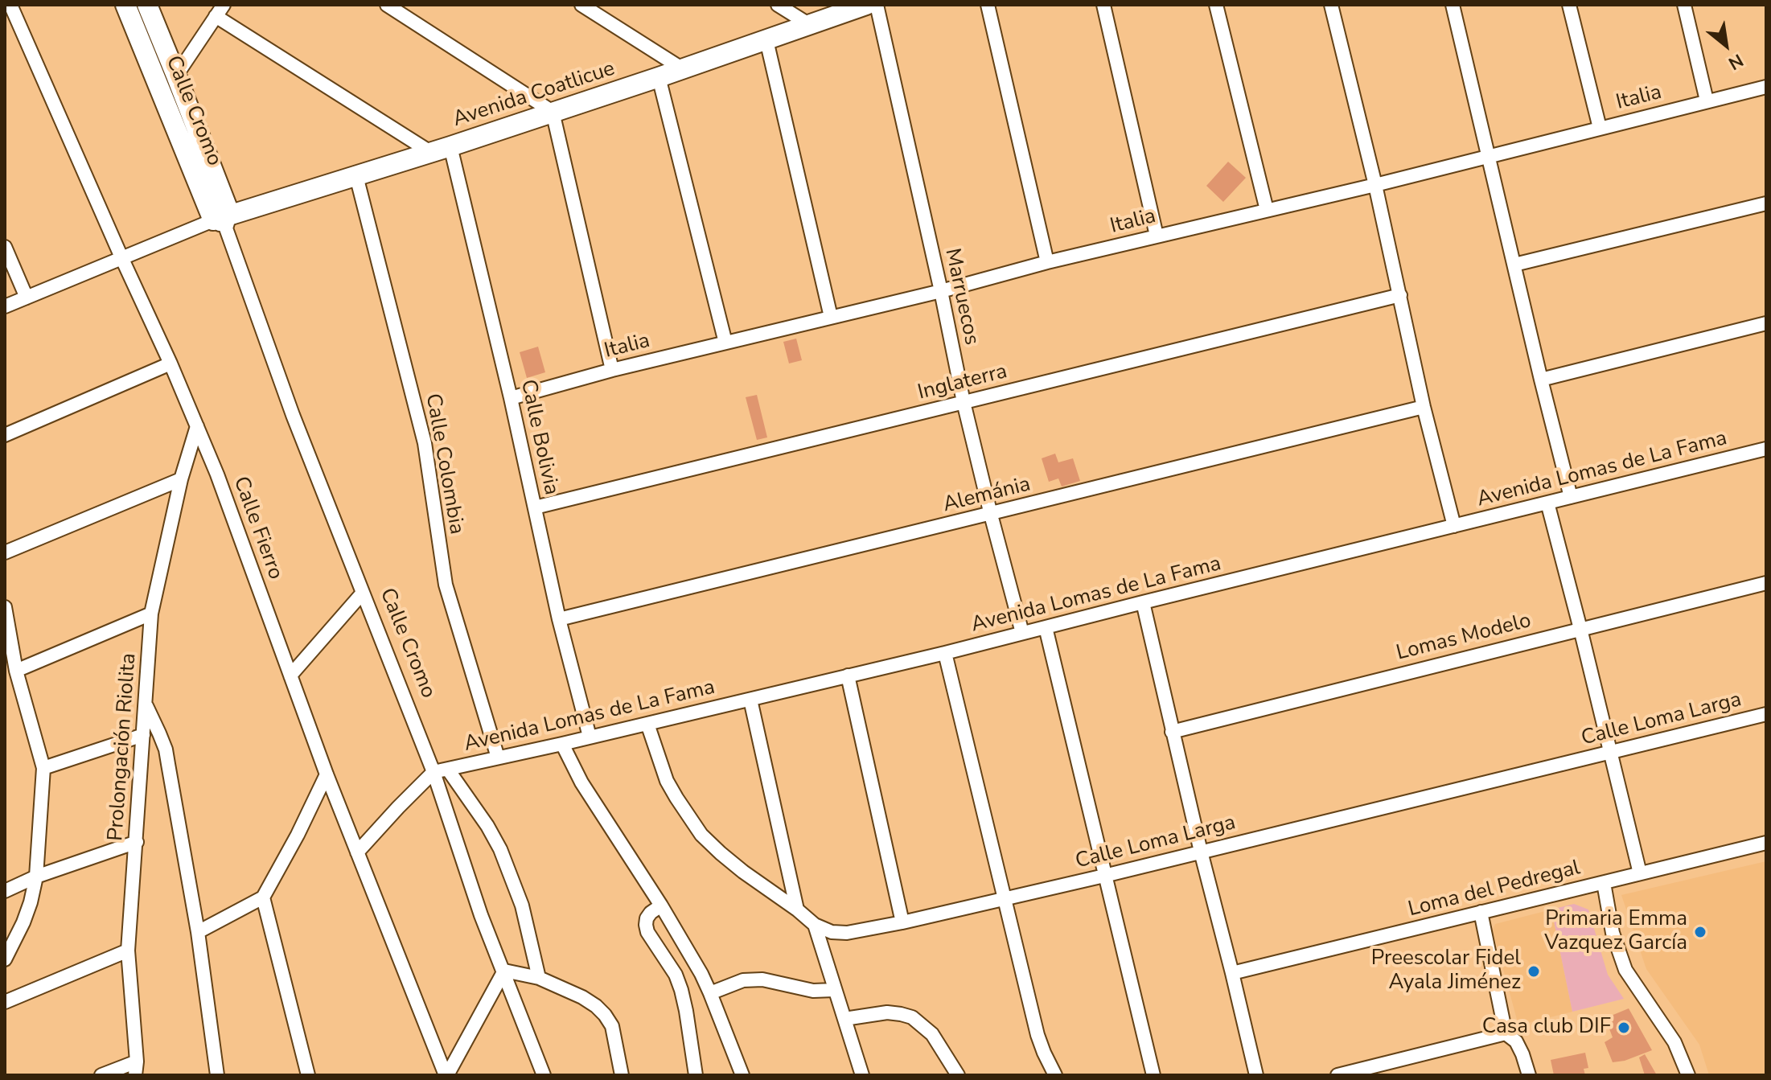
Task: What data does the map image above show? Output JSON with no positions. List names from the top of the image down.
{
  "streets": {
    "street": [
      "Avenida Coatlicue",
      "Italia",
      "Calle Cromo",
      "Marruecos",
      "Inglaterra",
      "Calle Bolivia",
      "Calle Colombia",
      "Avenida Lomas de La Fama",
      "Alemánia",
      "Calle Fierro",
      "Lomas Modelo",
      "Calle Loma Larga",
      "Prolongación Riolita",
      "Loma del Pedregal"
    ]
  },
  "crossings": [
    ["Avenida Coatlicue", "Calle Cromo"],
    ["Avenida Coatlicue", "Calle Bolivia"],
    ["Avenida Coatlicue", "Calle Colombia"],
    ["Italia", "Marruecos"],
    ["Italia", "Calle Bolivia"],
    ["Calle Cromo", "Avenida Lomas de La Fama"],
    ["Marruecos", "Inglaterra"],
    ["Marruecos", "Avenida Lomas de La Fama"],
    ["Marruecos", "Alemánia"],
    ["Inglaterra", "Calle Bolivia"],
    ["Calle Bolivia", "Avenida Lomas de La Fama"],
    ["Calle Bolivia", "Alemánia"],
    ["Calle Colombia", "Avenida Lomas de La Fama"],
    ["Avenida Lomas de La Fama", "Calle Loma Larga"],
    ["Calle Fierro", "Prolongación Riolita"]
  ],
  "places": ["Primaria Emma Vazquez García", "Preescolar Fidel Ayala Jiménez", "Casa club DIF"],
  "north": "bottom right"
}
